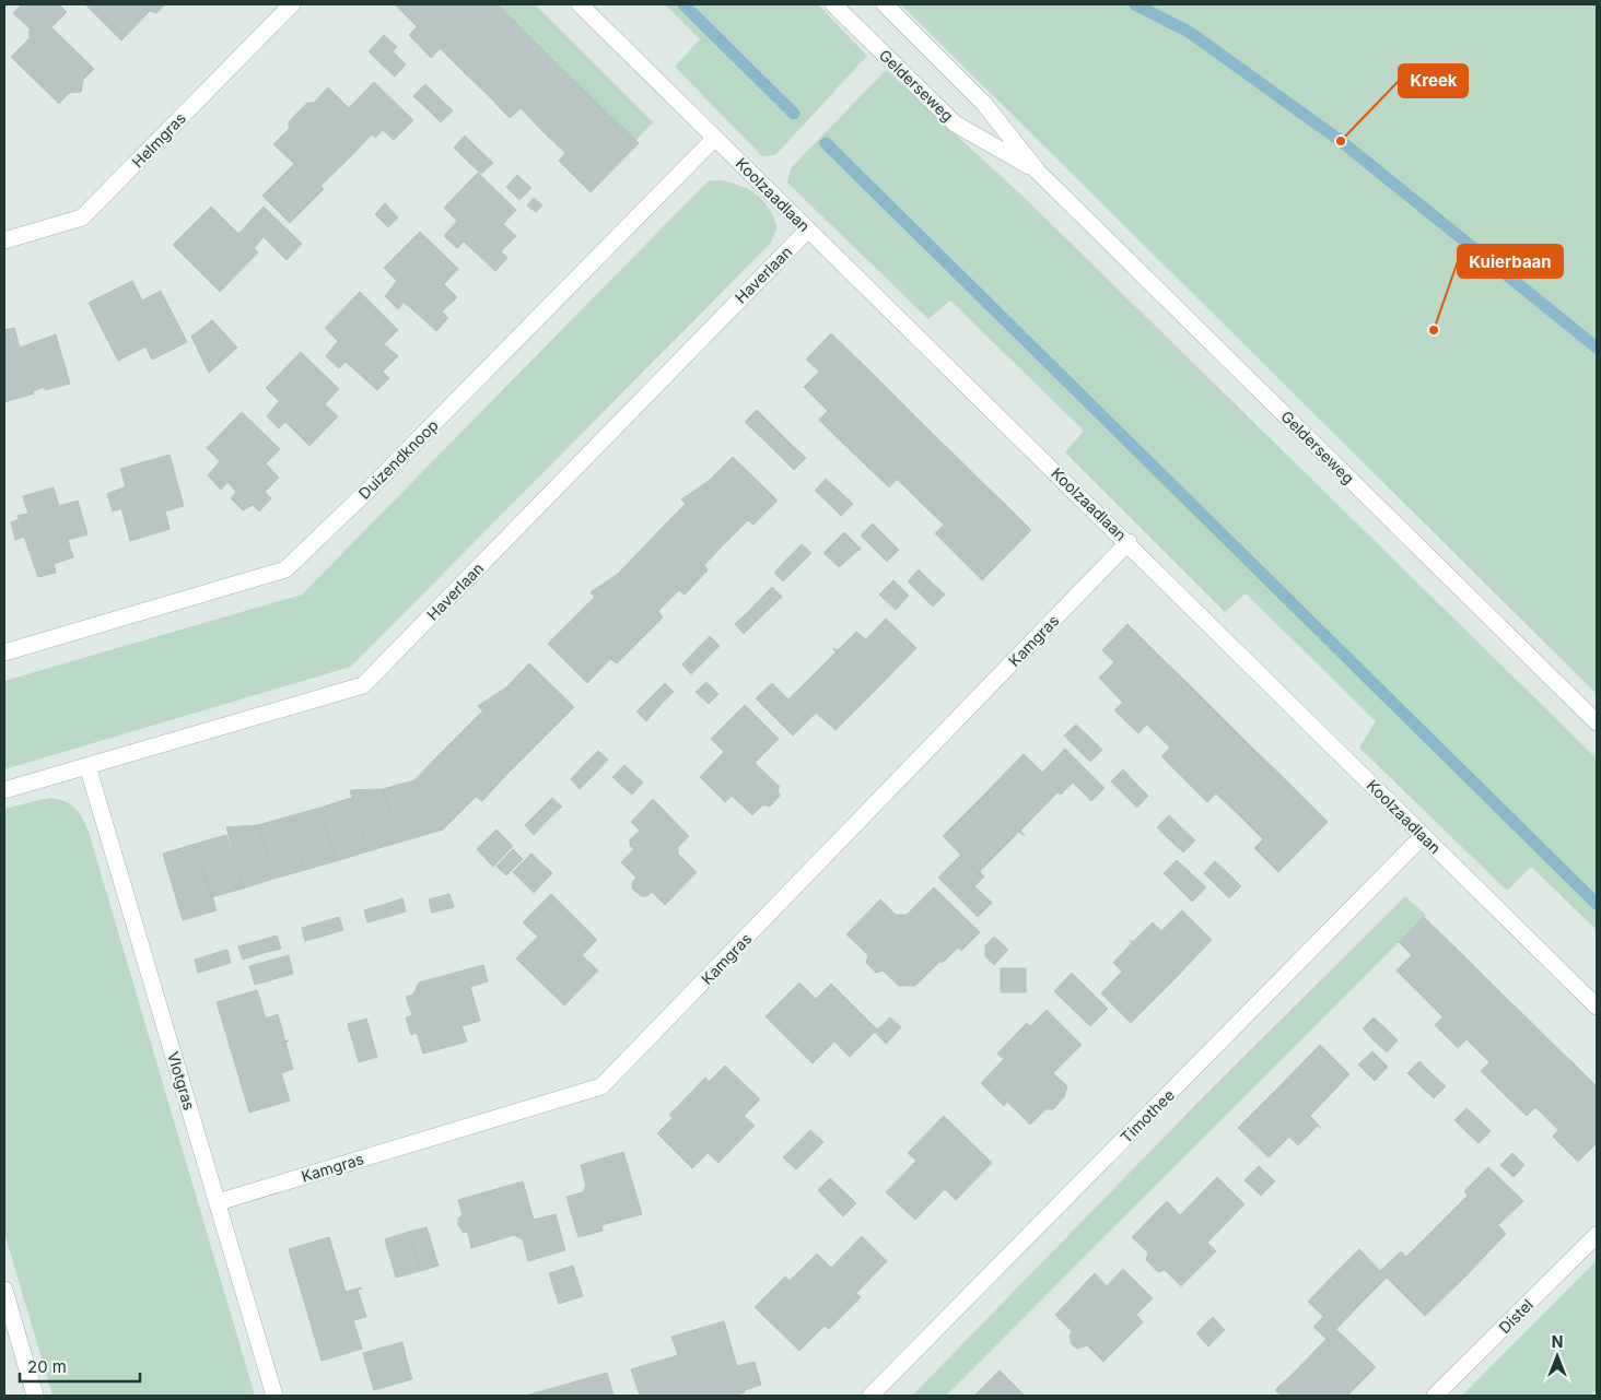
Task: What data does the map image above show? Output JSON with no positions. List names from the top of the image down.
{
  "streets": {
    "street": [
      "Gelderseweg",
      "Helmgras",
      "Koolzaadlaan",
      "Haverlaan",
      "Duizendknoop",
      "Kamgras",
      "Vlotgras",
      "Timothee",
      "Distel"
    ]
  },
  "crossings": [
    ["Koolzaadlaan", "Haverlaan"],
    ["Koolzaadlaan", "Duizendknoop"],
    ["Koolzaadlaan", "Kamgras"],
    ["Koolzaadlaan", "Timothee"],
    ["Haverlaan", "Vlotgras"],
    ["Kamgras", "Vlotgras"]
  ],
  "places": ["Kreek", "Kuierbaan"],
  "scale_bar": "20 m",
  "north": "top"
}
